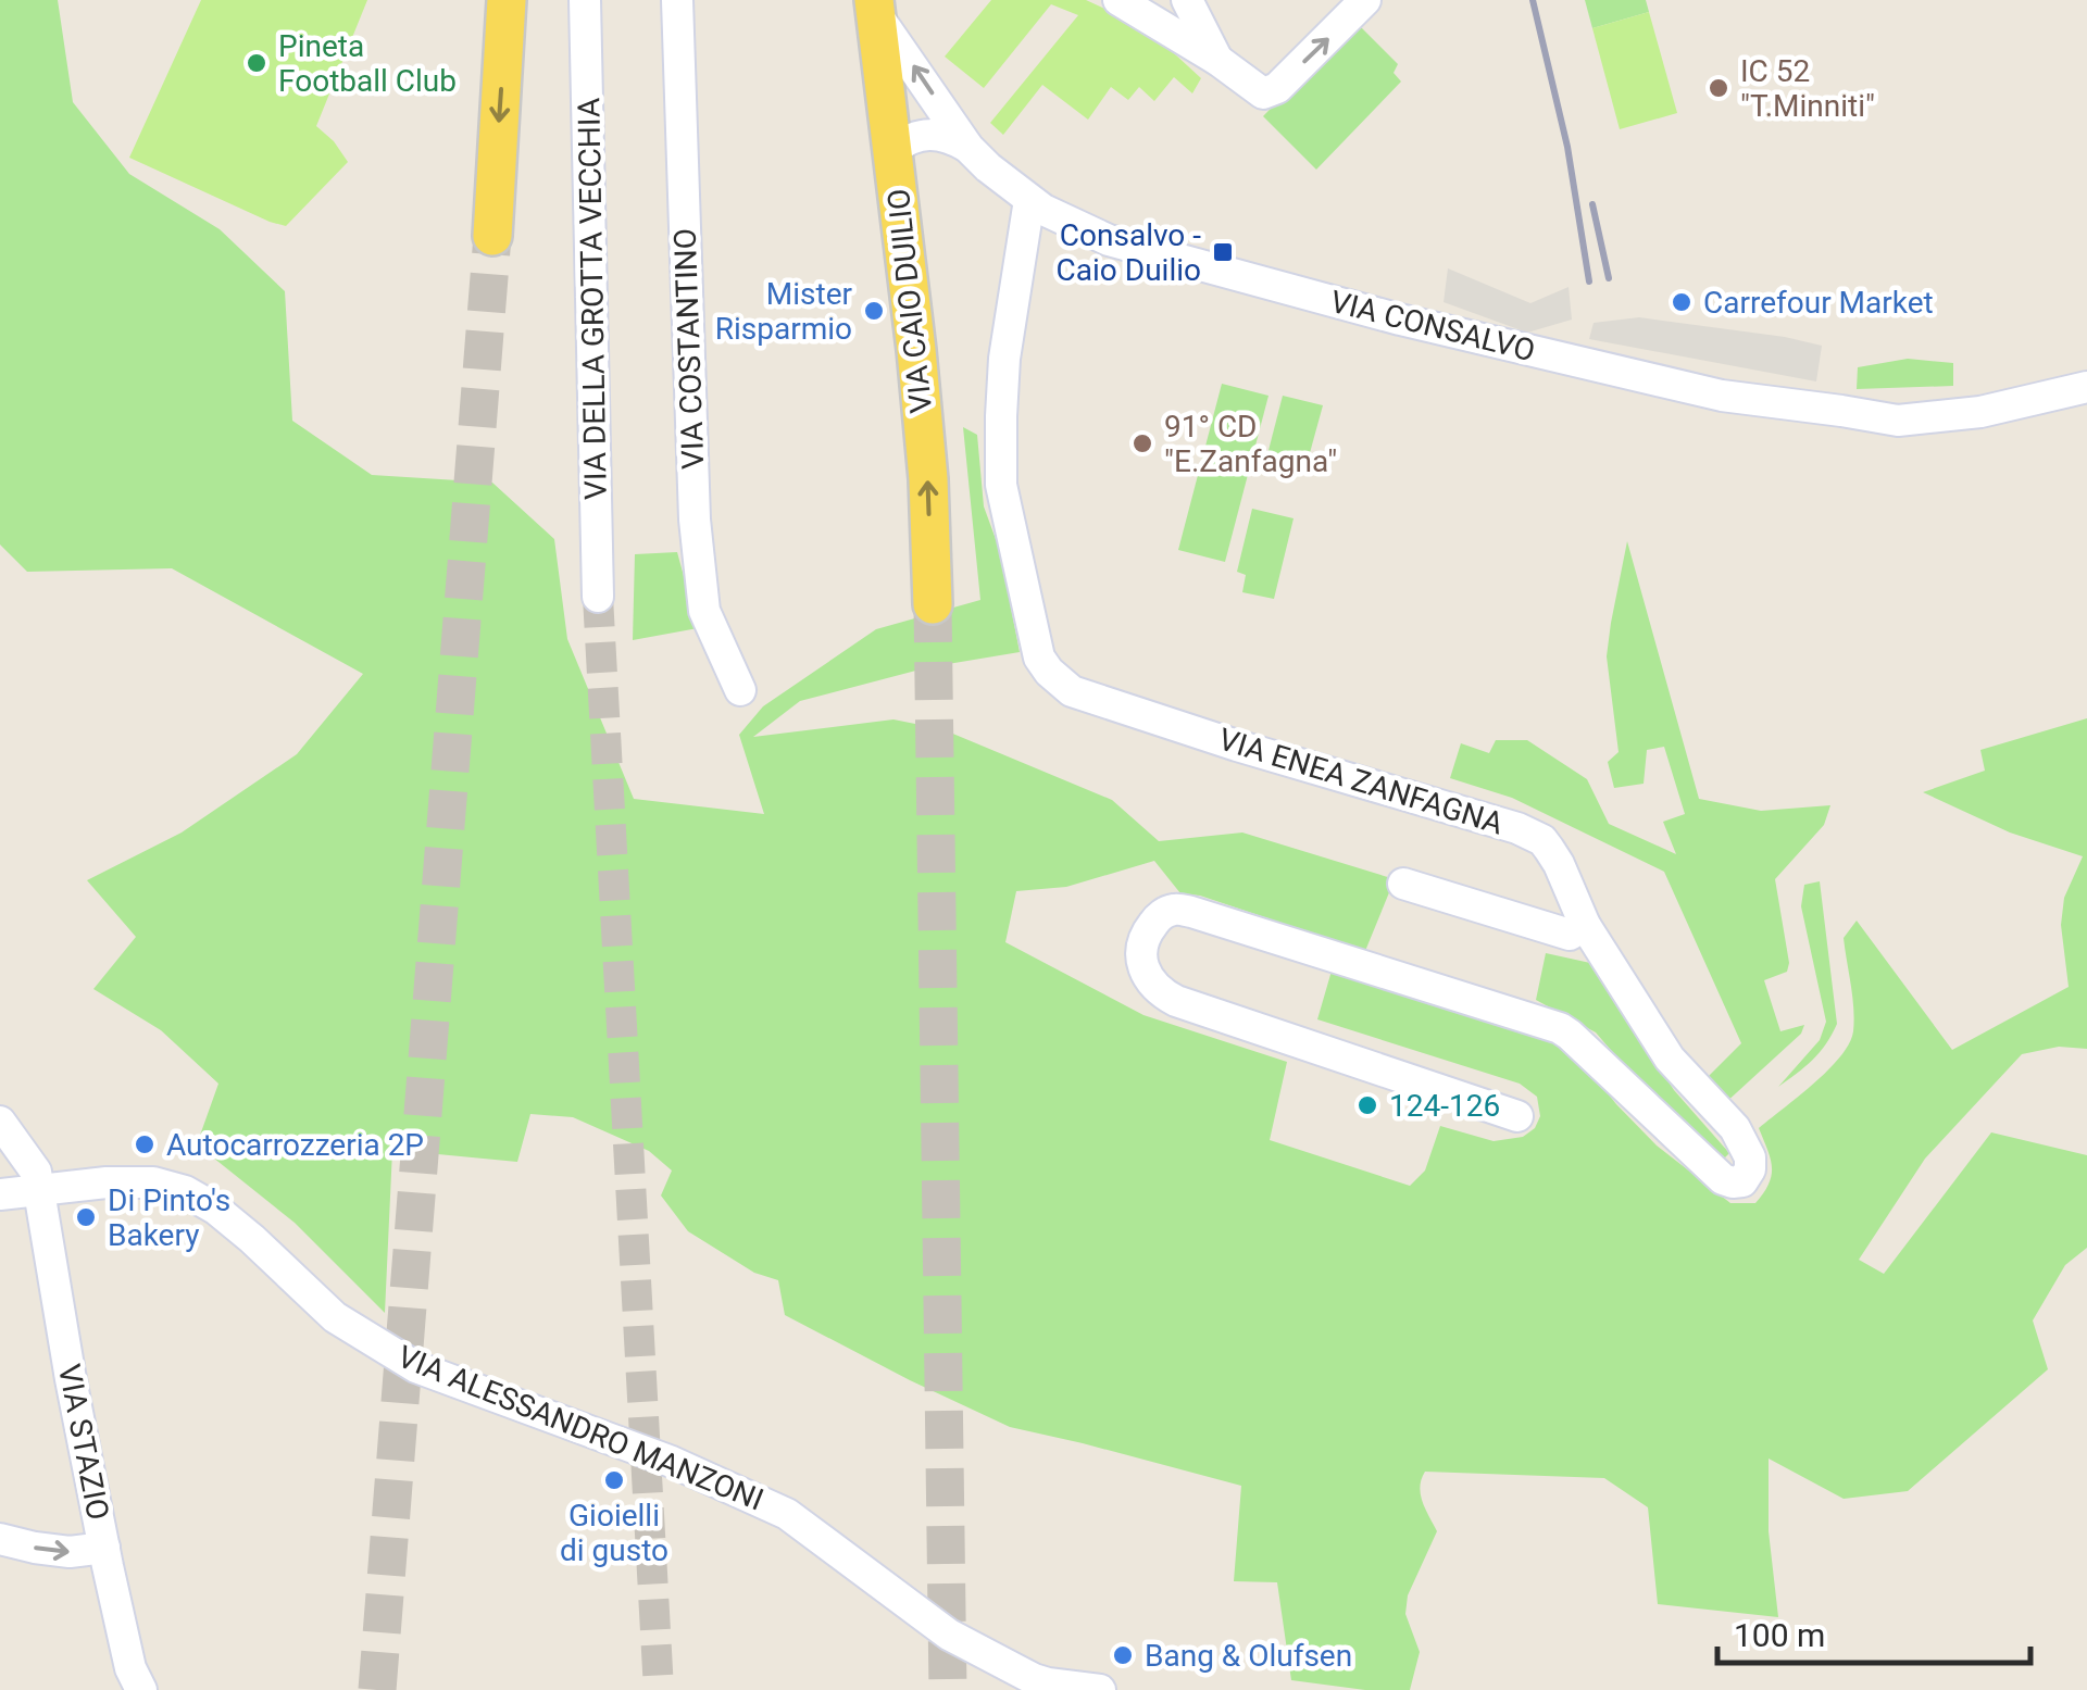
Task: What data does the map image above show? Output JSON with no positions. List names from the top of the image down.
{
  "streets": {
    "main road": ["VIA CAIO DUILIO"],
    "street": [
      "VIA DELLA GROTTA VECCHIA",
      "VIA CONSALVO",
      "VIA COSTANTINO",
      "VIA ENEA ZANFAGNA",
      "VIA ALESSANDRO MANZONI",
      "VIA STAZIO"
    ]
  },
  "crossings": [
    ["VIA CAIO DUILIO", "VIA CONSALVO"],
    ["VIA CONSALVO", "VIA ENEA ZANFAGNA"],
    ["VIA ALESSANDRO MANZONI", "VIA STAZIO"]
  ],
  "one_way": ["VIA CAIO DUILIO"],
  "places": {
    "other": [
      "Pineta Football Club",
      "IC 52 \"T.Minniti\"",
      "Carrefour Market",
      "Mister Risparmio",
      "91° CD \"E.Zanfagna\"",
      "124-126",
      "Autocarrozzeria 2P",
      "Di Pinto's Bakery",
      "Gioielli di gusto",
      "Bang & Olufsen"
    ],
    "transit": ["Consalvo - Caio Duilio"]
  },
  "scale_bar": "100 m"
}
